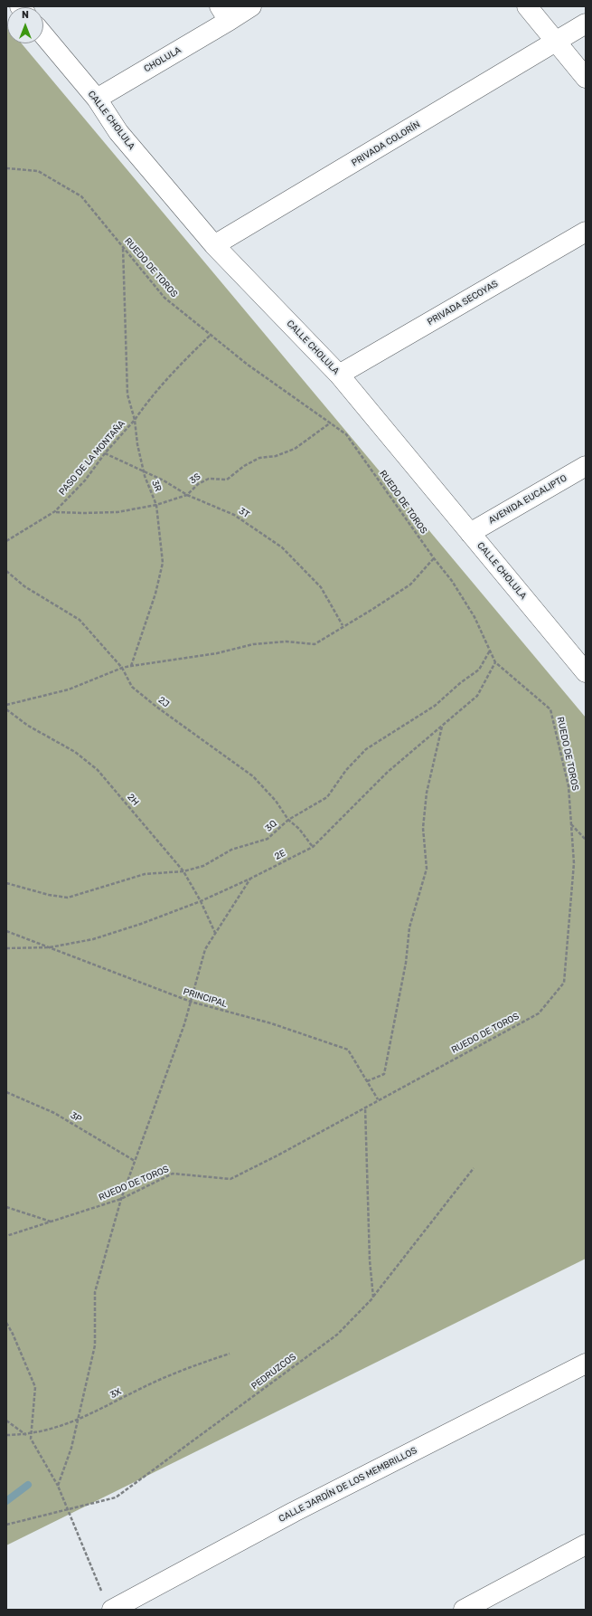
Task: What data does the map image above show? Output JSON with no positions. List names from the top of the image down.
{
  "streets": {
    "street": [
      "CHOLULA",
      "CALLE CHOLULA",
      "PRIVADA COLORÍN",
      "PRIVADA SECOYAS",
      "AVENIDA EUCALIPTO",
      "CALLE JARDÍN DE LOS MEMBRILLOS"
    ],
    "path": [
      "RUEDO DE TOROS",
      "PASO DE LA MONTAÑA",
      "3S",
      "3R",
      "3T",
      "2J",
      "2H",
      "3Q",
      "2E",
      "PRINCIPAL",
      "3P",
      "PEDRUZCOS",
      "3X"
    ]
  },
  "crossings": [
    ["CHOLULA", "CALLE CHOLULA"],
    ["CALLE CHOLULA", "PRIVADA COLORÍN"],
    ["CALLE CHOLULA", "PRIVADA SECOYAS"],
    ["CALLE CHOLULA", "AVENIDA EUCALIPTO"],
    ["RUEDO DE TOROS", "PASO DE LA MONTAÑA"],
    ["RUEDO DE TOROS", "3S"],
    ["RUEDO DE TOROS", "3Q"],
    ["RUEDO DE TOROS", "2E"],
    ["RUEDO DE TOROS", "PRINCIPAL"],
    ["PASO DE LA MONTAÑA", "3S"],
    ["PASO DE LA MONTAÑA", "3R"],
    ["PASO DE LA MONTAÑA", "3T"],
    ["3S", "3R"],
    ["3S", "3T"],
    ["3R", "3T"],
    ["2J", "3Q"],
    ["2J", "2E"],
    ["2H", "3Q"],
    ["2H", "2E"],
    ["2E", "PRINCIPAL"]
  ],
  "north": "top"
}
